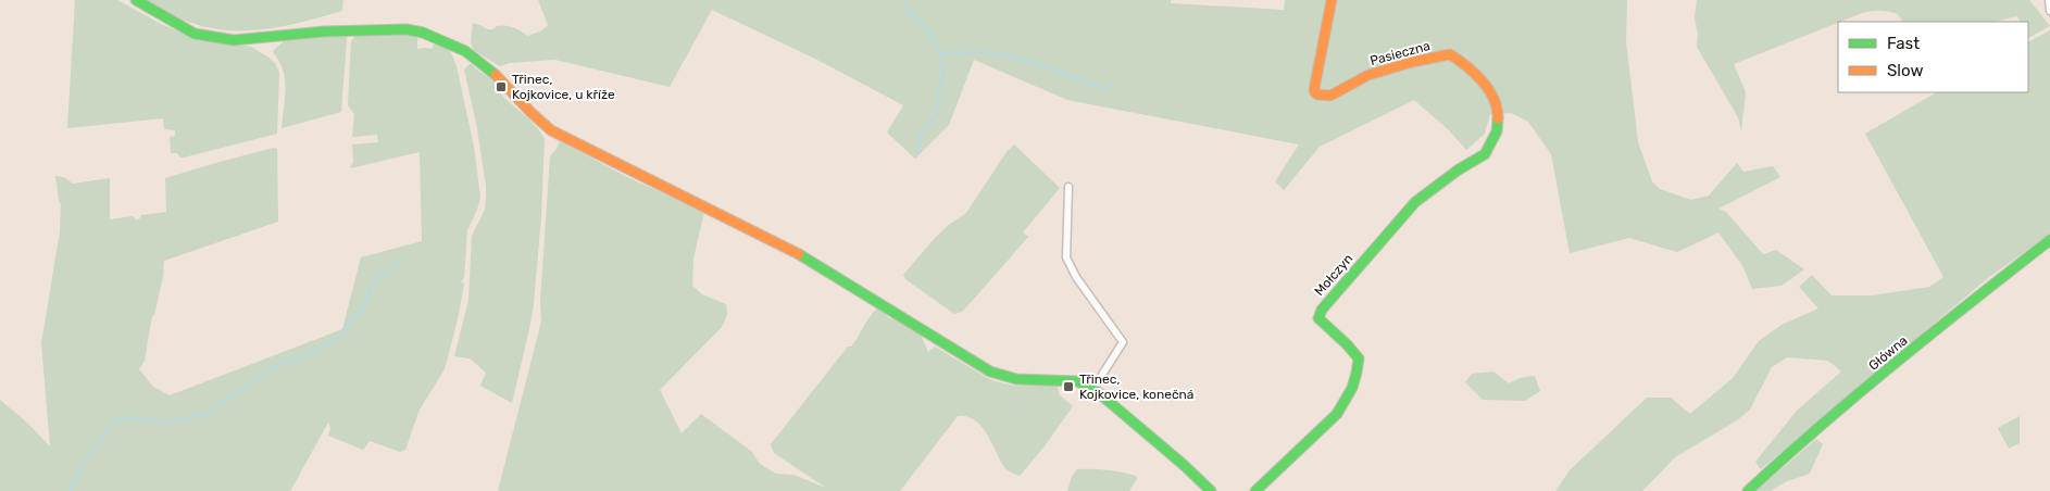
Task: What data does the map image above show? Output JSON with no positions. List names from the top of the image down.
{
  "streets": {
    "street": ["Pasieczna", "Mołczyn", "Główna"]
  },
  "crossings": [
    ["Pasieczna", "Mołczyn"]
  ],
  "places": {
    "transit": ["Třinec, Kojkovice, u kříže", "Třinec, Kojkovice, konečná"]
  },
  "legend": ["Fast", "Slow"]
}
